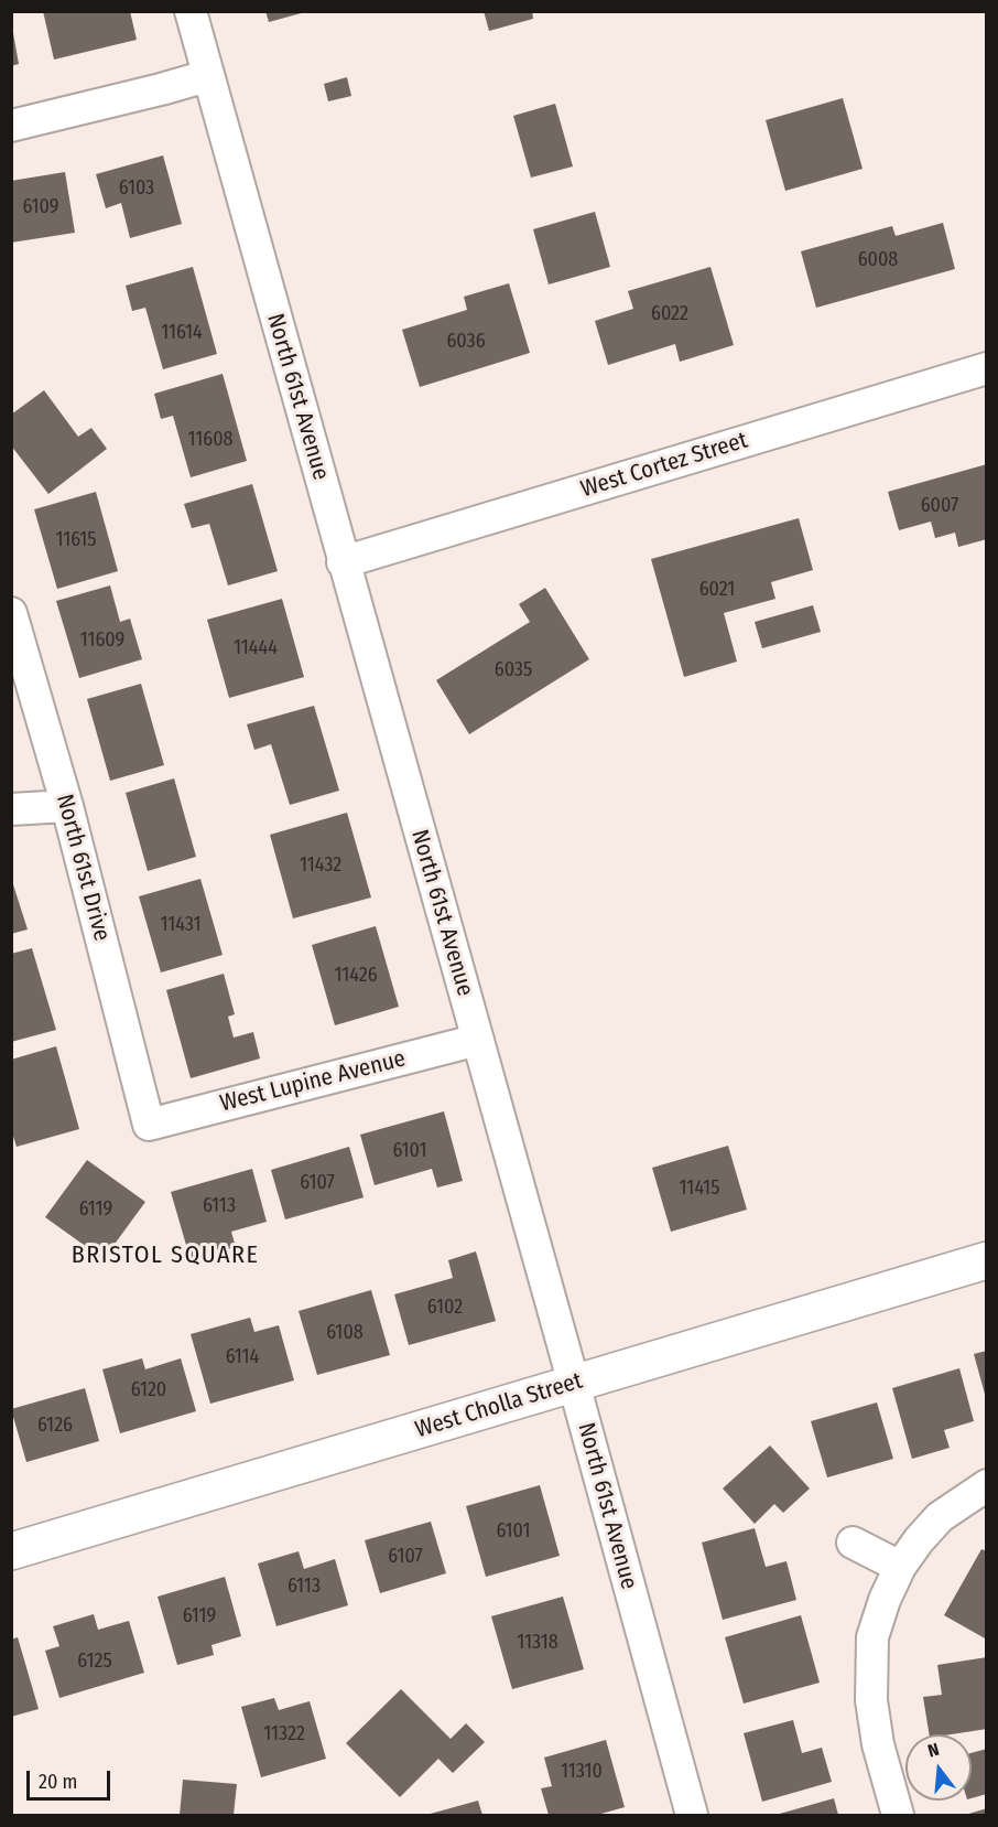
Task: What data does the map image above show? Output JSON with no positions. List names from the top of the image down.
{
  "streets": {
    "street": [
      "North 61st Avenue",
      "West Cortez Street",
      "North 61st Drive",
      "West Lupine Avenue",
      "West Cholla Street"
    ]
  },
  "crossings": [
    ["North 61st Avenue", "West Cortez Street"],
    ["North 61st Avenue", "West Lupine Avenue"],
    ["North 61st Avenue", "West Cholla Street"],
    ["North 61st Drive", "West Lupine Avenue"]
  ],
  "districts": ["BRISTOL SQUARE"],
  "house_numbers": [
    "6103",
    "6109",
    "6008",
    "6022",
    "11614",
    "6036",
    "11608",
    "6007",
    "11615",
    "6021",
    "11609",
    "11444",
    "6035",
    "11432",
    "11431",
    "11426",
    "6101",
    "6107",
    "11415",
    "6113",
    "6119",
    "6102",
    "6108",
    "6114",
    "6120",
    "6126",
    "6101",
    "6107",
    "6113",
    "6119",
    "11318",
    "6125",
    "11322",
    "11310"
  ],
  "scale_bar": "20 m",
  "north": "top"
}
